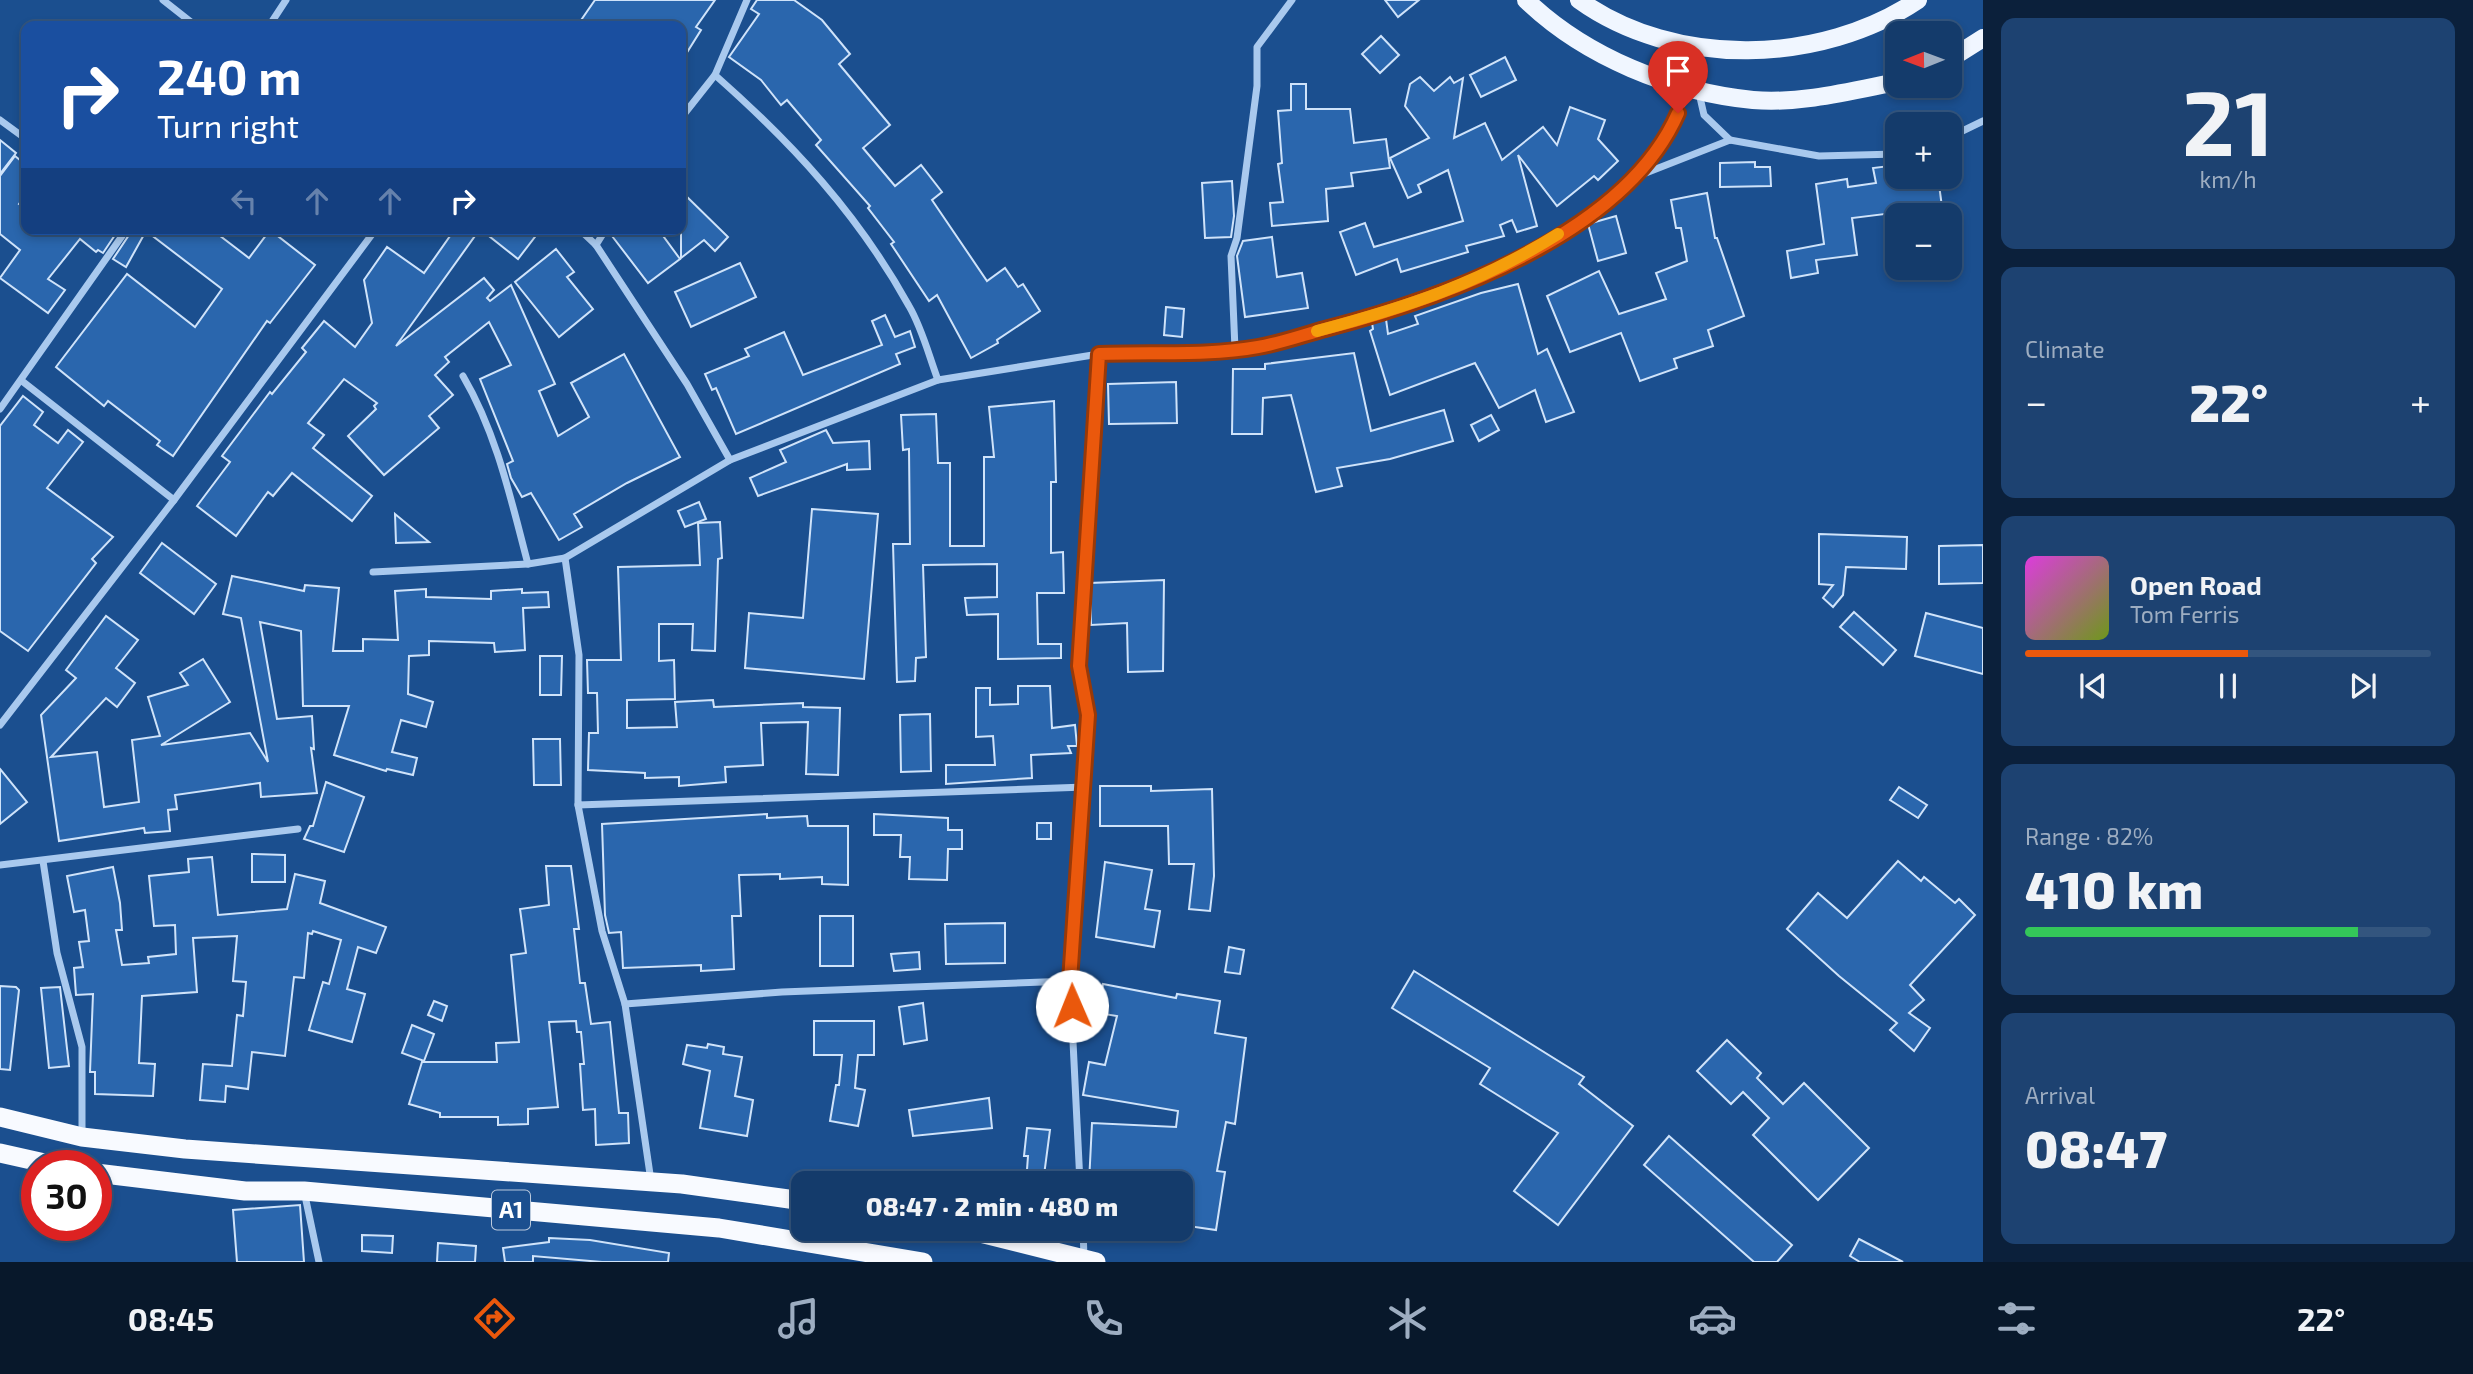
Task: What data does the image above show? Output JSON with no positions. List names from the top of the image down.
{
  "streets": {
    "highway": ["A1"]
  },
  "north": "left",
  "page": {
    "tile": [
      ["21", "km/h"],
      "Climate",
      ["Range · 82%", "410 km"],
      ["Arrival", "08:47"]
    ],
    "map_buttons": ["+", "−"],
    "turn": ["240 m", "Turn right"],
    "heat": ["−", "22°", "+"],
    "song": ["Open Road", "Tom Ferris"],
    "limit": "30",
    "trip": "08:47 · 2 min · 480 m",
    "tabs": ["08:45", "22°"]
  }
}
